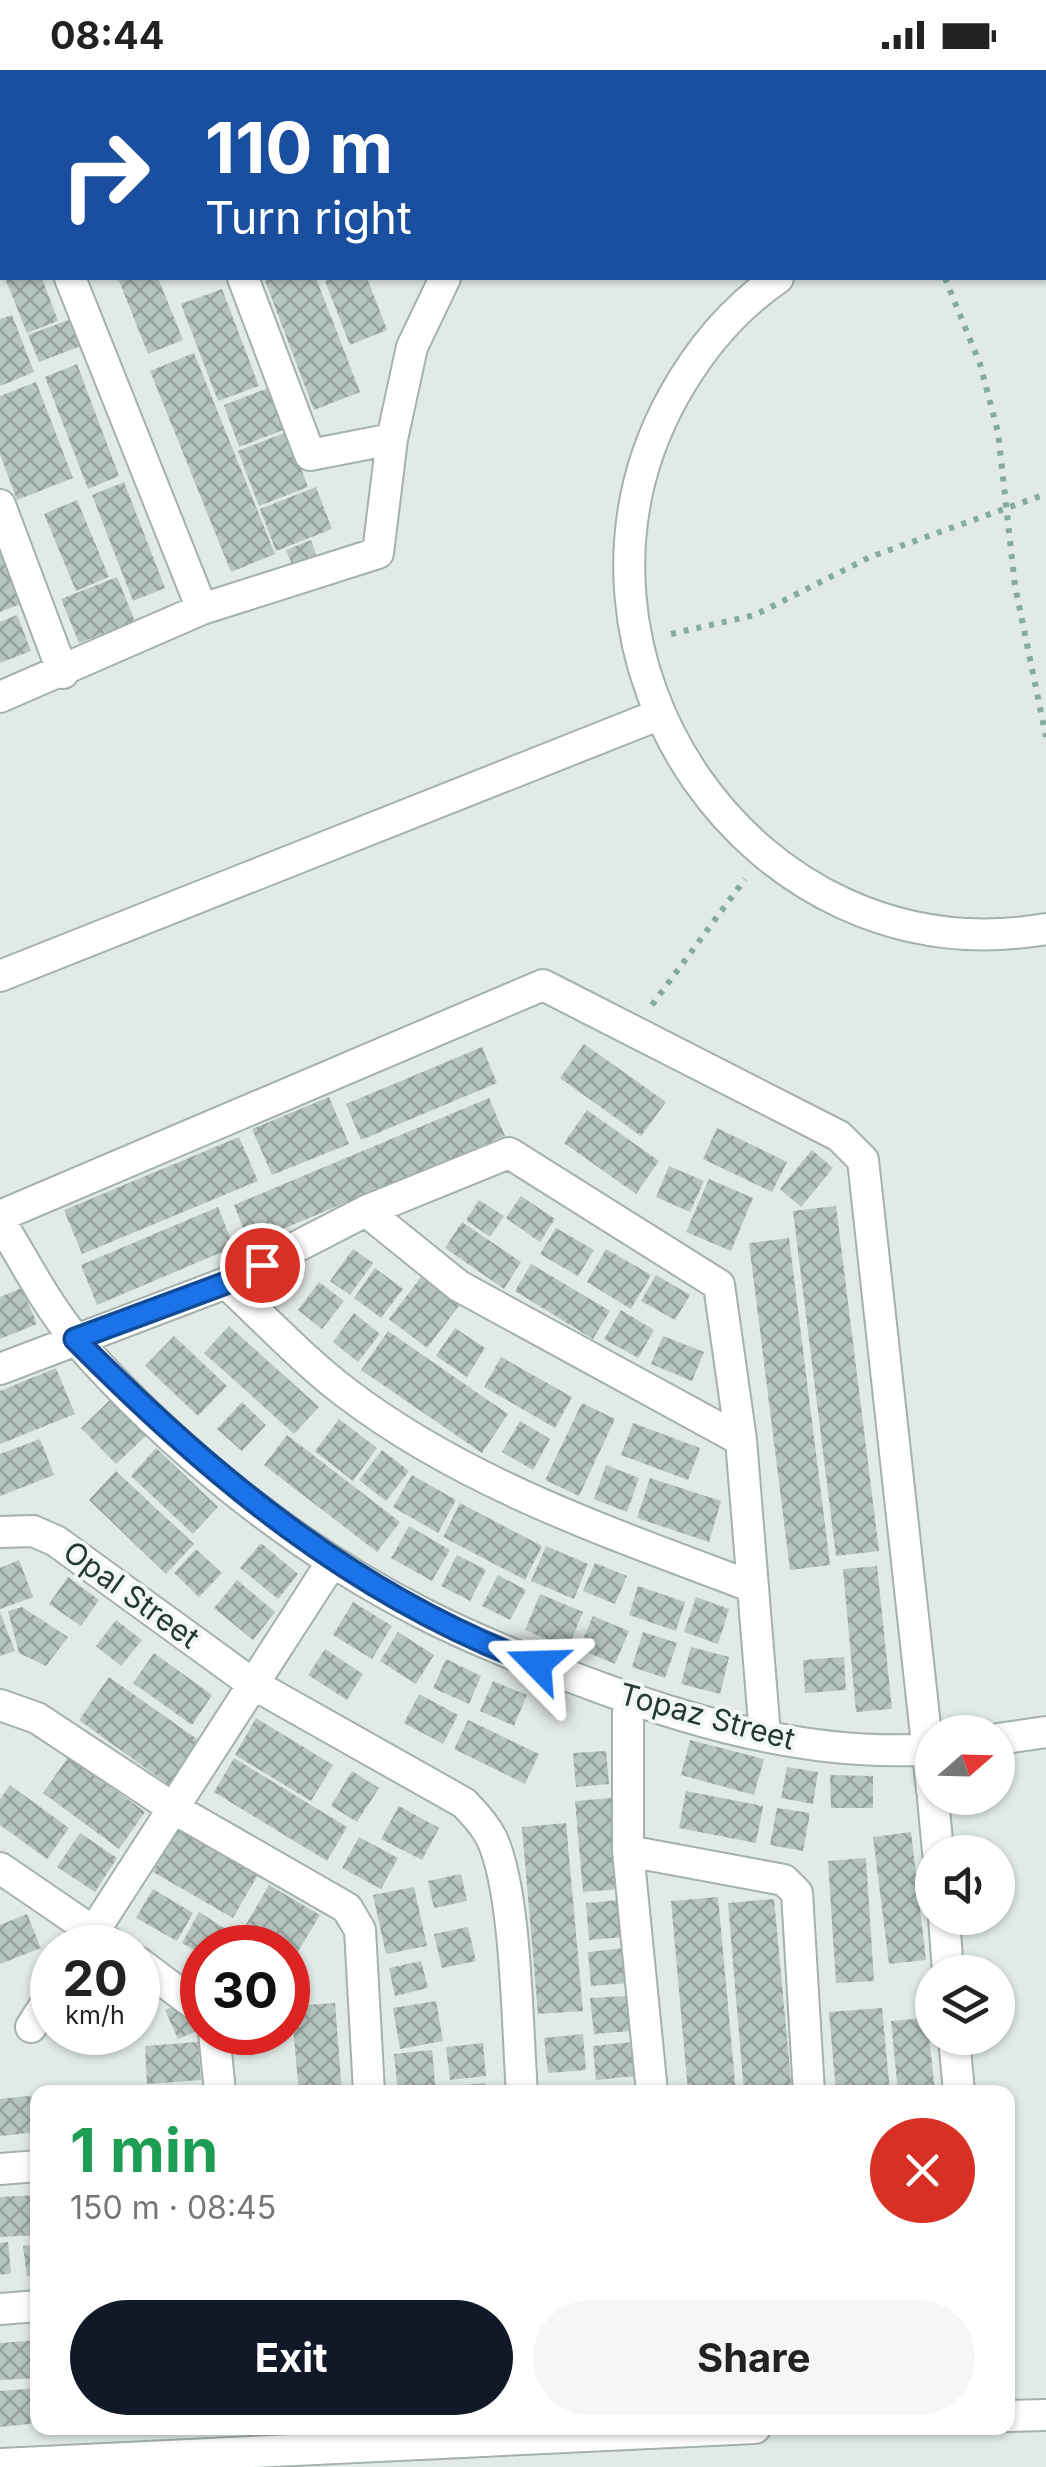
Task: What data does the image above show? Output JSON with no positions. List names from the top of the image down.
{
  "streets": {
    "street": ["Opal Street", "Topaz Street"]
  },
  "north": "right",
  "page": {
    "status": "08:44",
    "turn": ["110 m", "Turn right"],
    "speed": "20 km/h",
    "limit": "30",
    "heading": ["1 min", "150 m · 08:45"],
    "buttons": ["Exit", "Share"]
  }
}
